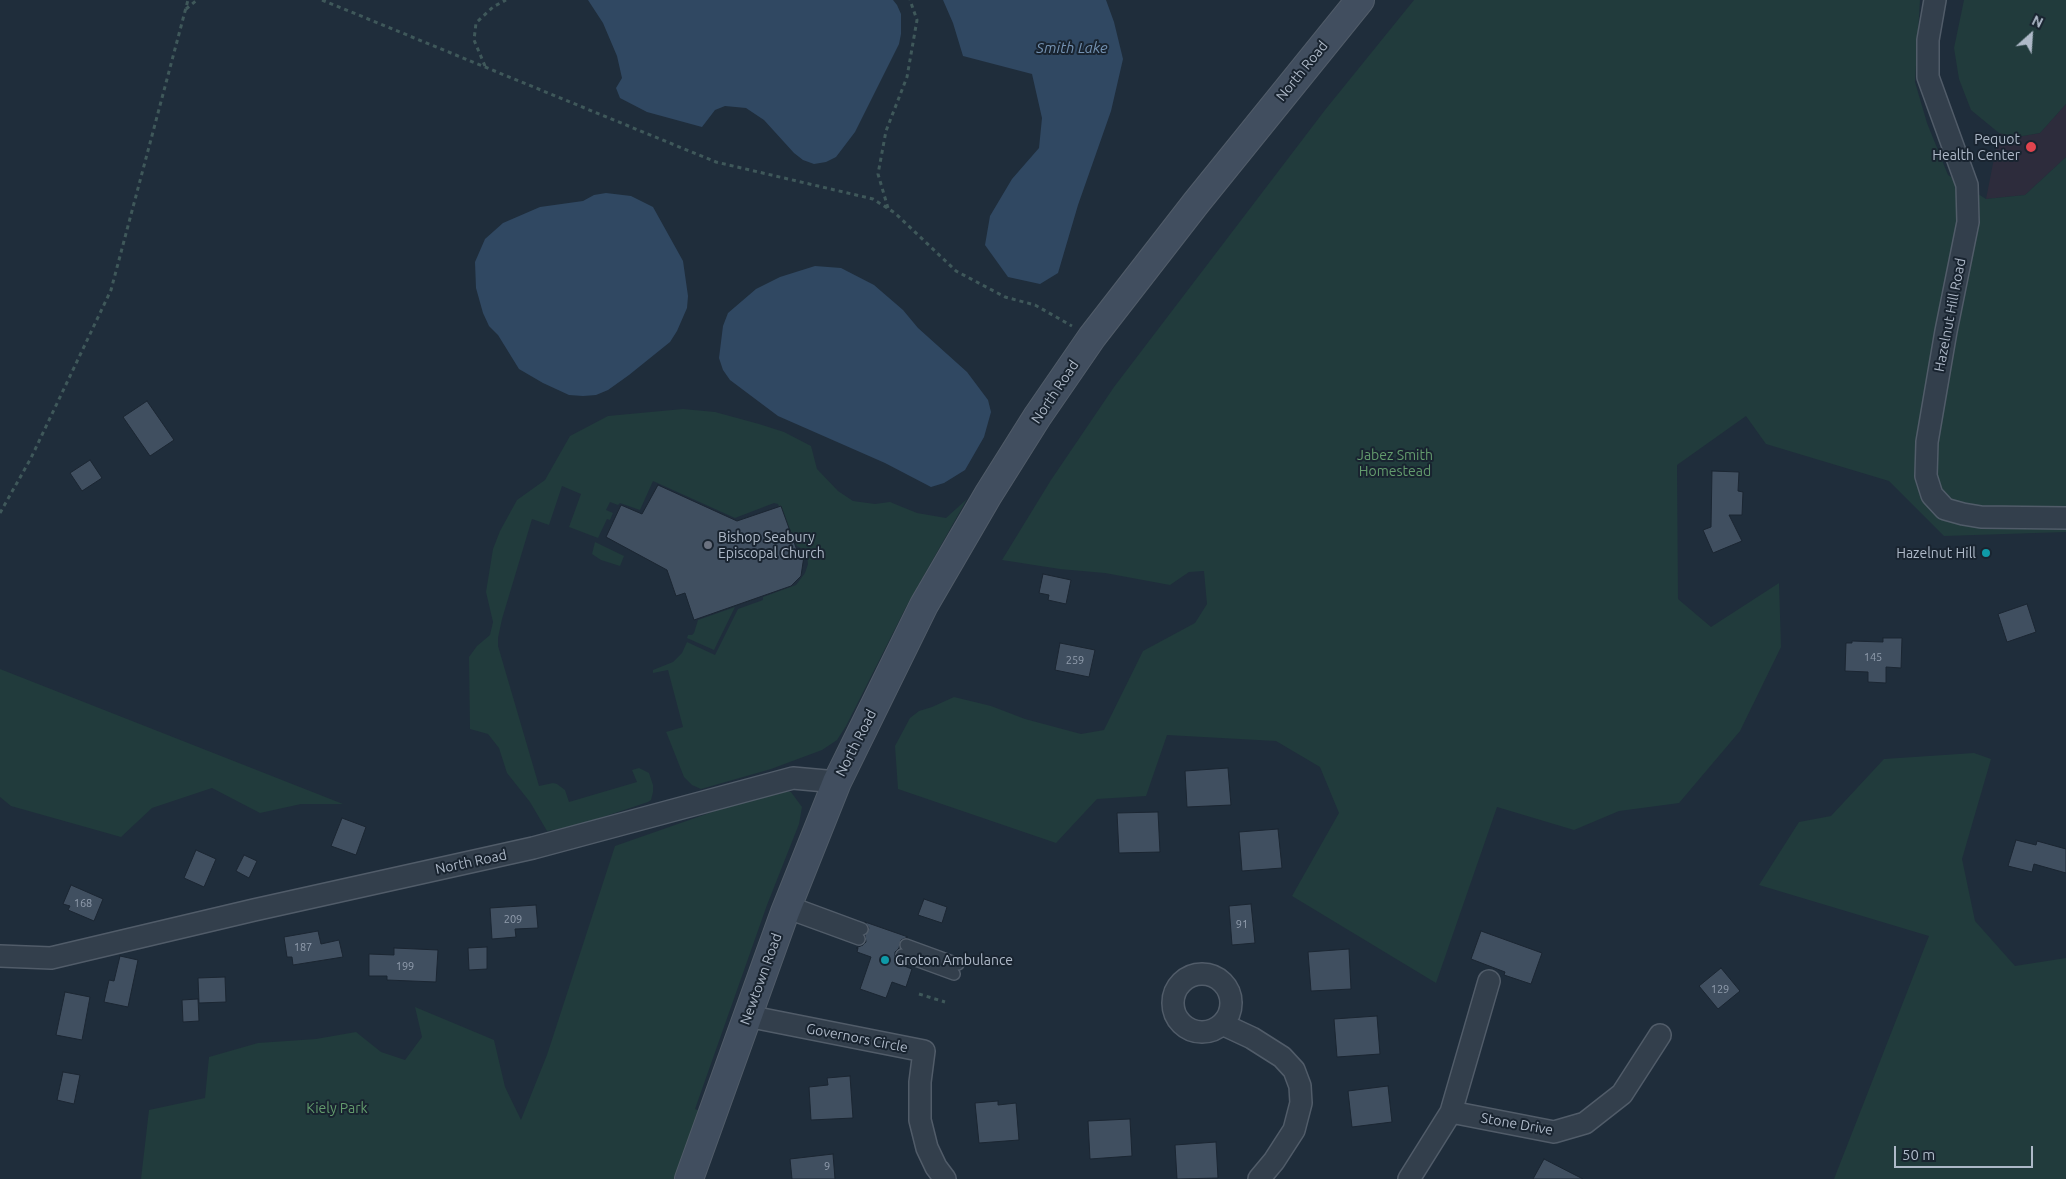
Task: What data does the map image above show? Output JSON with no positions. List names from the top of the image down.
{
  "streets": {
    "main road": ["North Road", "Newtown Road"],
    "street": ["Hazelnut Hill Road", "Governors Circle", "Stone Drive"]
  },
  "crossings": [
    ["North Road", "Newtown Road"],
    ["Newtown Road", "Governors Circle"]
  ],
  "water": ["Smith Lake"],
  "parks": ["Jabez Smith Homestead", "Kiely Park"],
  "places": [
    "Pequot Health Center",
    "Bishop Seabury Episcopal Church",
    "Hazelnut Hill",
    "Groton Ambulance"
  ],
  "house_numbers": [
    "145",
    "259",
    "168",
    "209",
    "91",
    "187",
    "199",
    "129",
    "9"
  ],
  "scale_bar": "50 m",
  "north": "top right"
}
